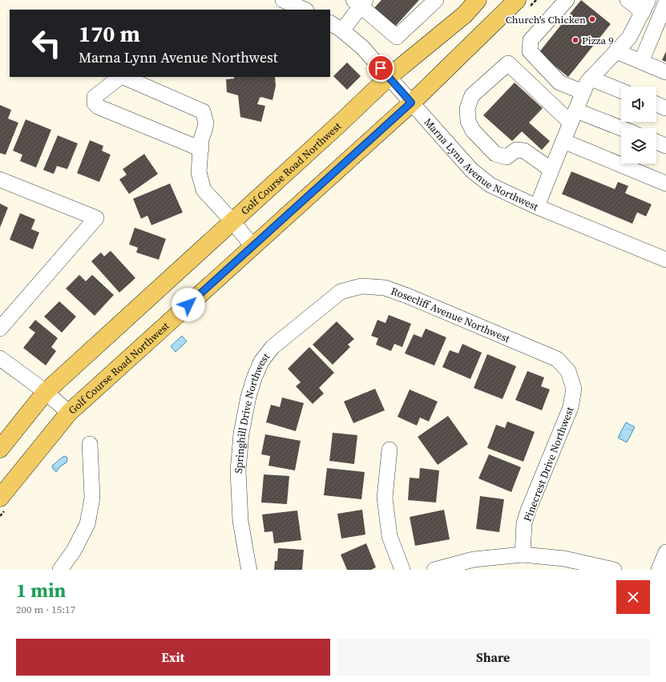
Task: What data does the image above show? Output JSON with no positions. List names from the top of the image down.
{
  "streets": {
    "main road": ["Golf Course Road Northwest"],
    "street": [
      "Marna Lynn Avenue Northwest",
      "Rosecliff Avenue Northwest",
      "Springhill Drive Northwest",
      "Pinecrest Drive Northwest"
    ]
  },
  "crossings": [
    ["Marna Lynn Avenue Northwest", "Golf Course Road Northwest"],
    ["Rosecliff Avenue Northwest", "Springhill Drive Northwest"],
    ["Rosecliff Avenue Northwest", "Pinecrest Drive Northwest"]
  ],
  "places": ["Church's Chicken", "Pizza 9"],
  "page": {
    "turn": ["170 m", "Marna Lynn Avenue Northwest"],
    "heading": ["1 min", "200 m · 15:17"],
    "buttons": ["Exit", "Share"]
  }
}
